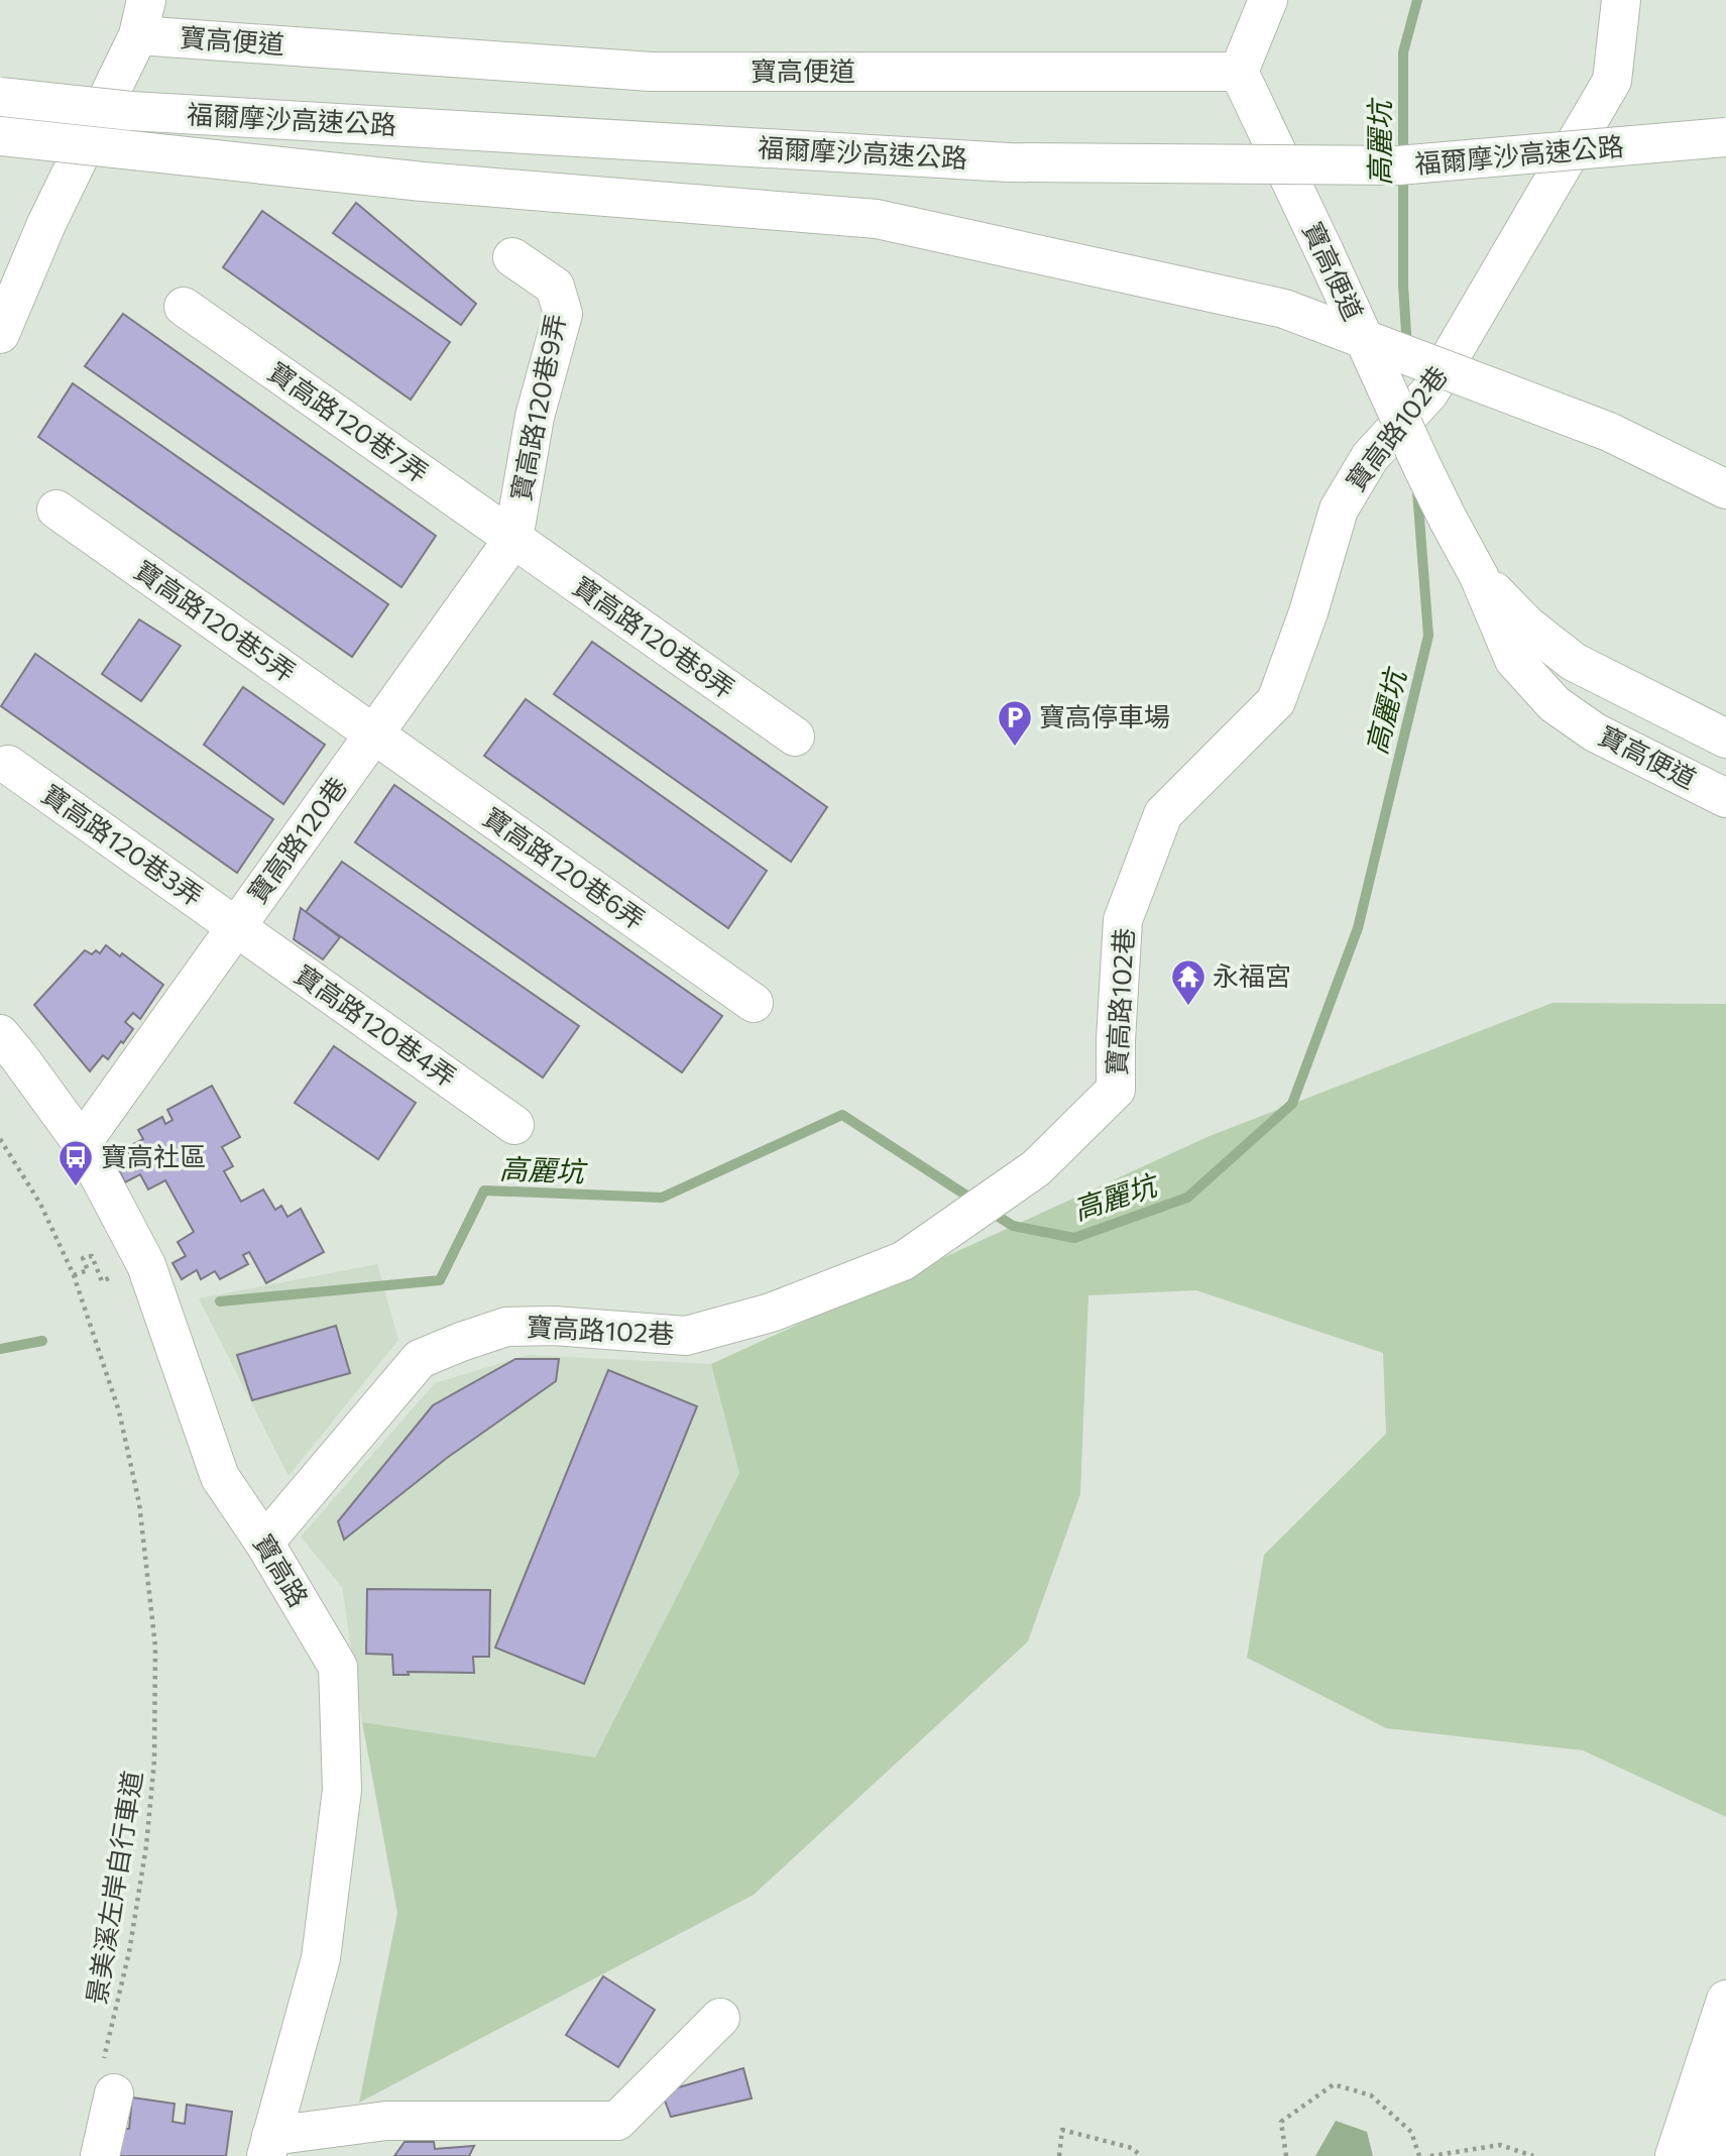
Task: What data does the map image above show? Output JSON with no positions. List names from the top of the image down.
{
  "streets": {
    "main road": [
      "寶高便道",
      "福爾摩沙高速公路",
      "寶高路120巷9弄",
      "寶高路120巷7弄",
      "寶高路102巷",
      "寶高路120巷5弄",
      "寶高路120巷8弄",
      "寶高路120巷",
      "寶高路120巷3弄",
      "寶高路120巷6弄",
      "寶高路120巷4弄",
      "寶高路"
    ],
    "path": ["景美溪左岸自行車道"]
  },
  "crossings": [
    ["寶高路120巷9弄", "寶高路120巷7弄"],
    ["寶高路120巷9弄", "寶高路120巷8弄"],
    ["寶高路120巷9弄", "寶高路120巷"],
    ["寶高路120巷7弄", "寶高路120巷8弄"],
    ["寶高路120巷7弄", "寶高路120巷"],
    ["寶高路102巷", "寶高路"],
    ["寶高路120巷5弄", "寶高路120巷"],
    ["寶高路120巷5弄", "寶高路120巷6弄"],
    ["寶高路120巷8弄", "寶高路120巷"],
    ["寶高路120巷", "寶高路120巷3弄"],
    ["寶高路120巷", "寶高路120巷6弄"],
    ["寶高路120巷", "寶高路120巷4弄"],
    ["寶高路120巷", "寶高路"],
    ["寶高路120巷3弄", "寶高路120巷4弄"]
  ],
  "water": ["高麗坑"],
  "places": {
    "parking": ["寶高停車場"],
    "temple": ["永福宮"],
    "bus stop": ["寶高社區"]
  }
}
